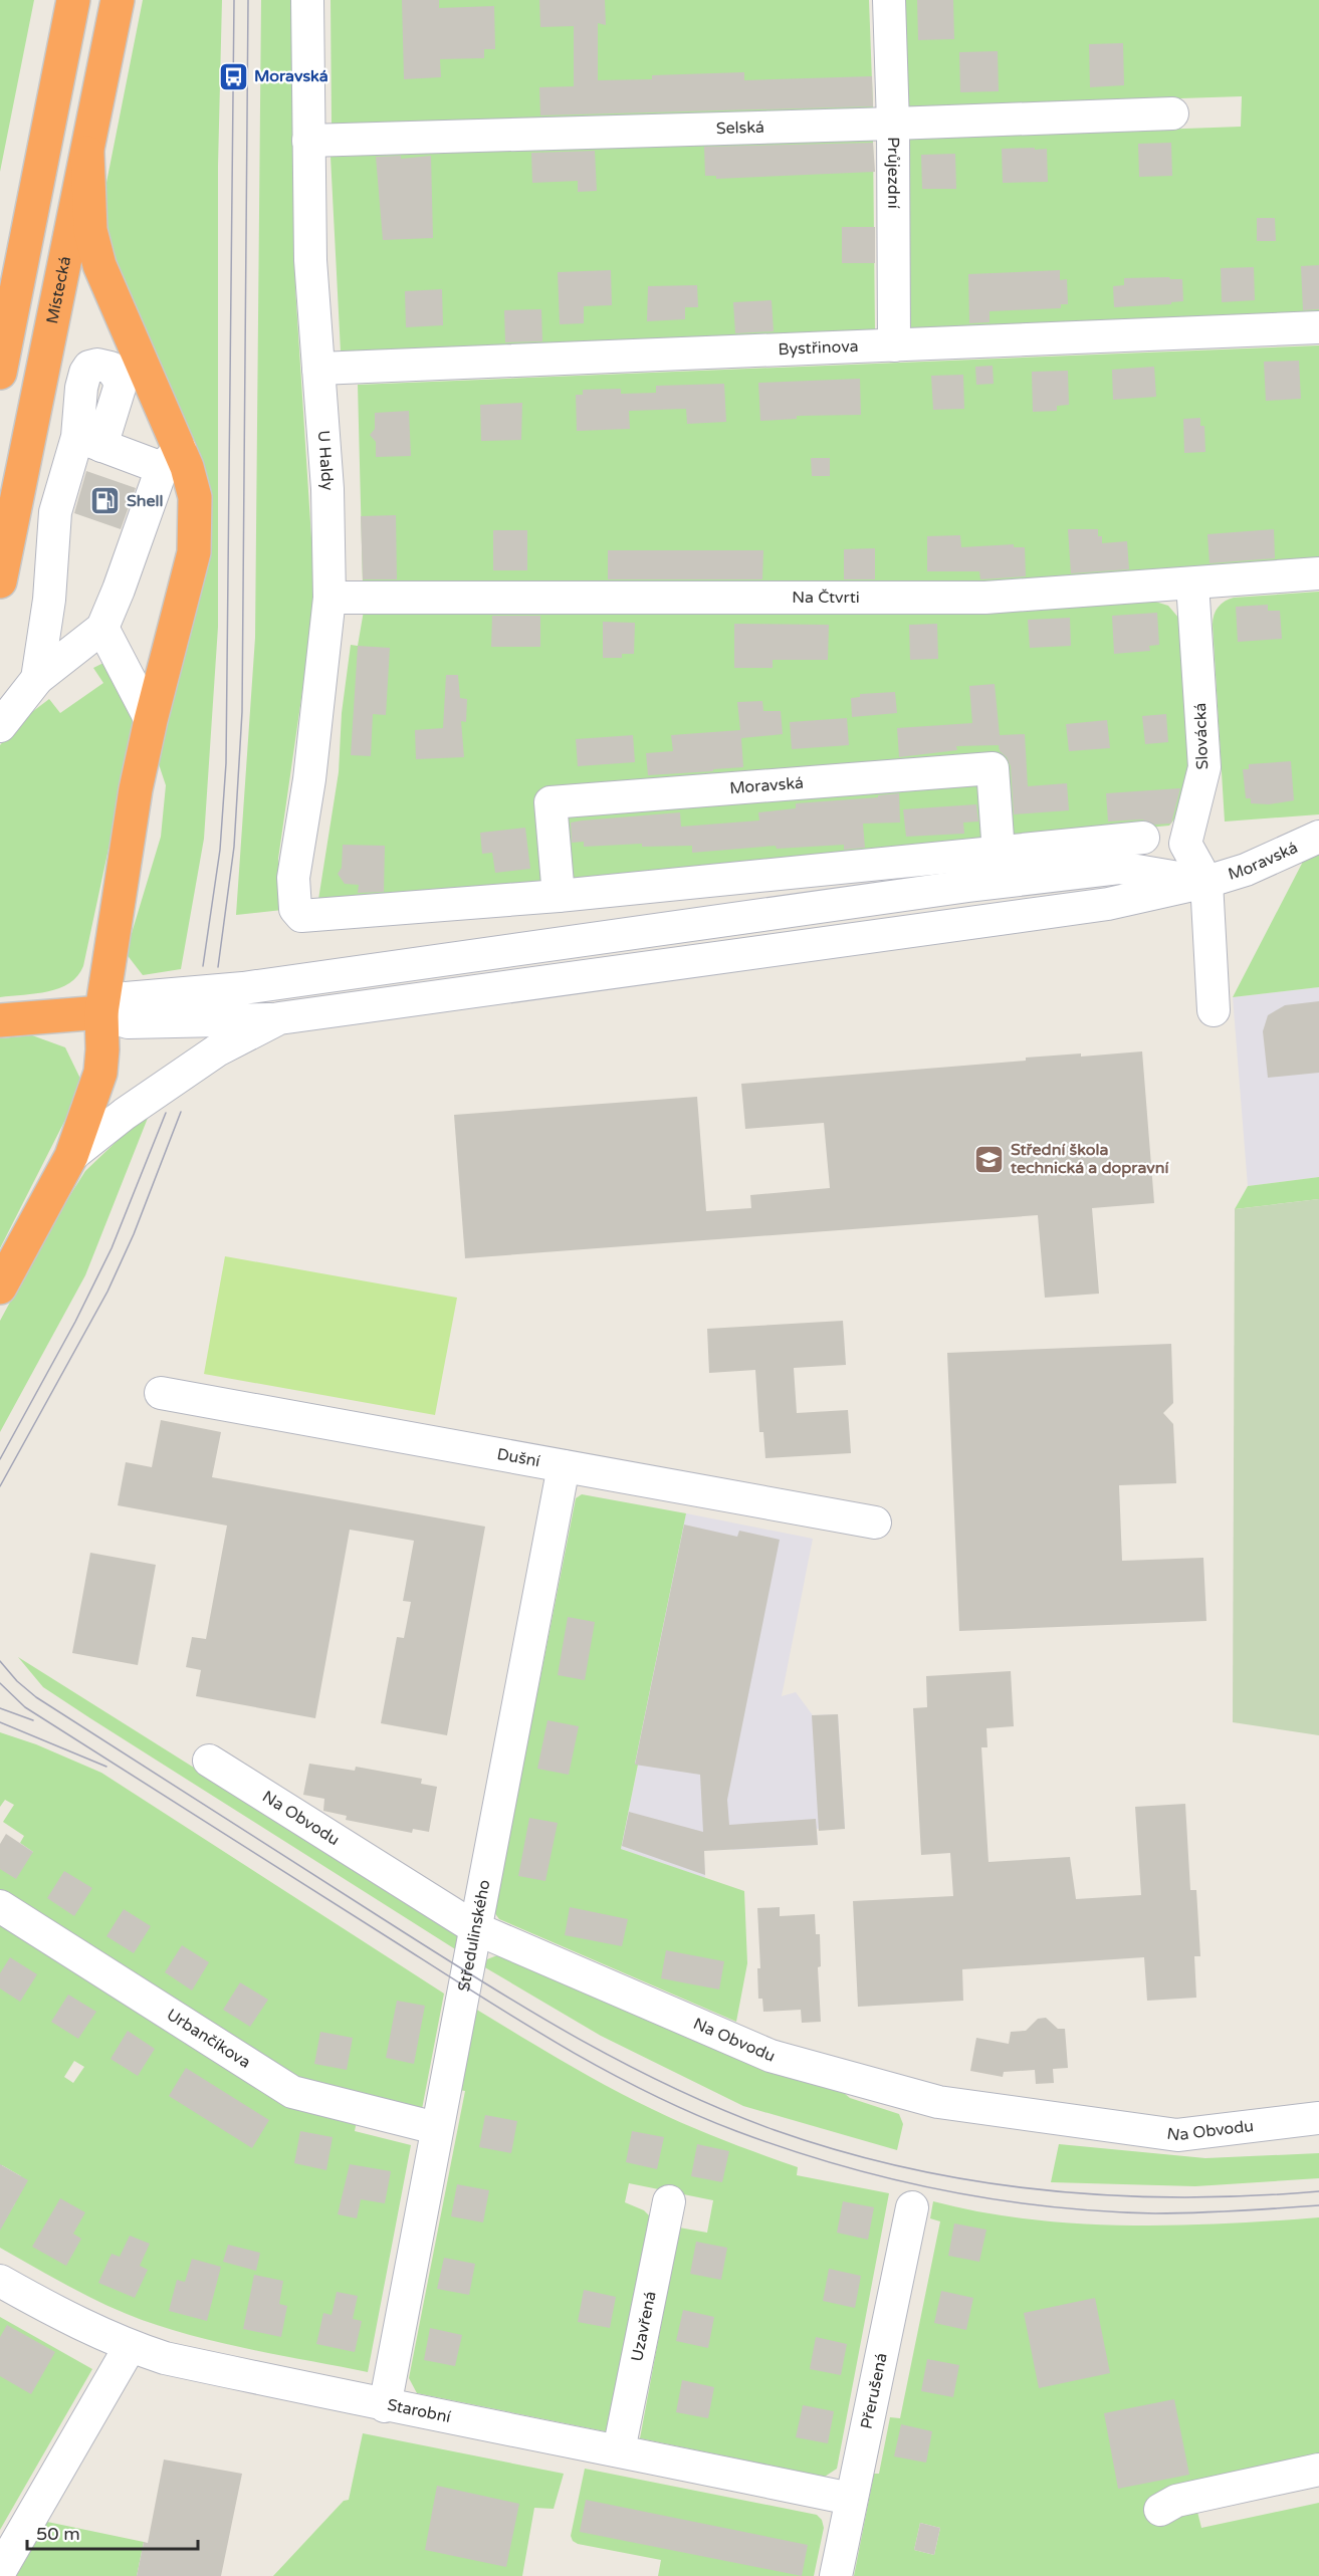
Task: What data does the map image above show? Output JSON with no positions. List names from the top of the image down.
{
  "streets": {
    "highway": ["Místecká"],
    "street": [
      "Selská",
      "Průjezdní",
      "Bystřinova",
      "U Haldy",
      "Na Čtvrti",
      "Slovácká",
      "Moravská",
      "Dušní",
      "Na Obvodu",
      "Středulinského",
      "Urbančíkova",
      "Uzavřená",
      "Přerušená",
      "Starobní"
    ]
  },
  "crossings": [
    ["Selská", "Průjezdní"],
    ["Selská", "U Haldy"],
    ["Průjezdní", "Bystřinova"],
    ["Bystřinova", "U Haldy"],
    ["U Haldy", "Na Čtvrti"],
    ["U Haldy", "Moravská"],
    ["Na Čtvrti", "Slovácká"],
    ["Slovácká", "Moravská"],
    ["Dušní", "Středulinského"],
    ["Na Obvodu", "Středulinského"],
    ["Středulinského", "Urbančíkova"],
    ["Středulinského", "Starobní"],
    ["Uzavřená", "Starobní"],
    ["Přerušená", "Starobní"]
  ],
  "places": {
    "bus stop": ["Moravská"],
    "fuel station": ["Shell"],
    "school or university": ["Střední škola technická a dopravní"]
  },
  "scale_bar": "50 m"
}
